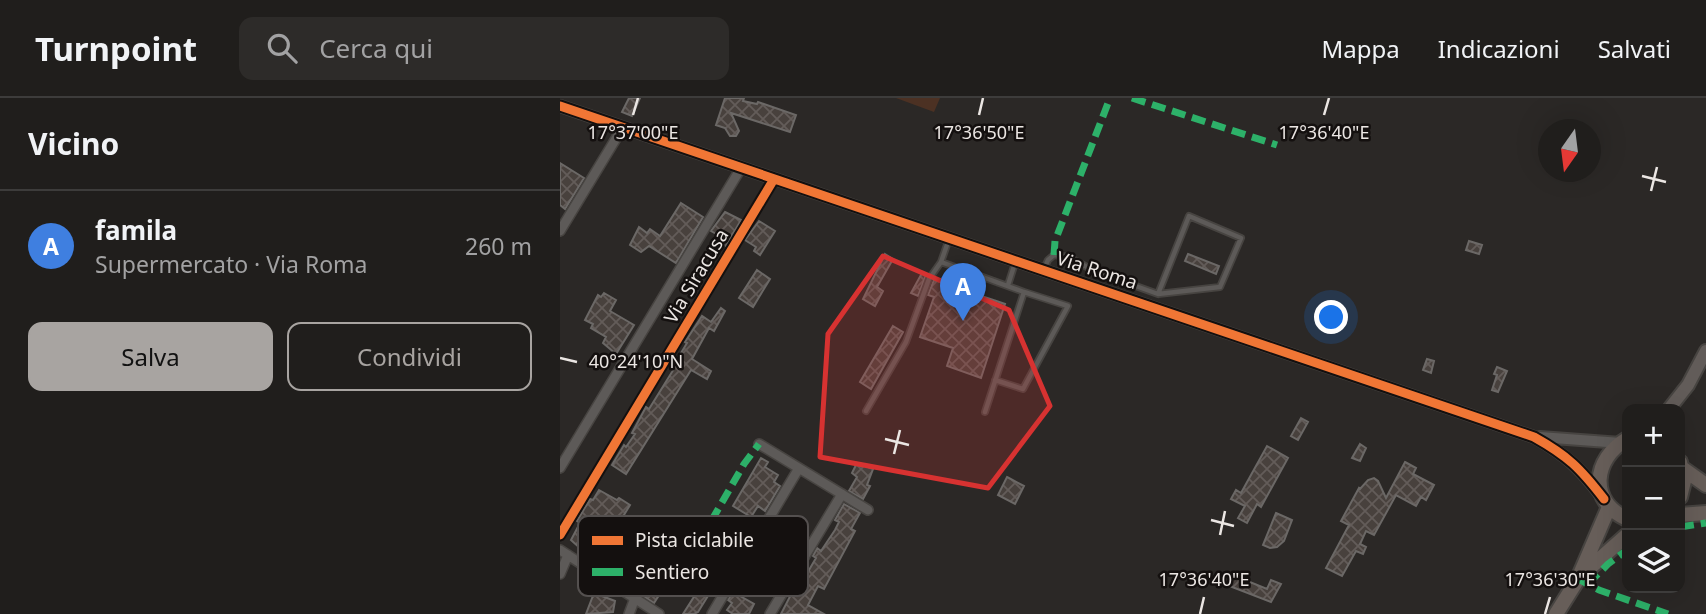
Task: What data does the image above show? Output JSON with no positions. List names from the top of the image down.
{
  "streets": {
    "street": ["Via Roma", "Via Siracusa"]
  },
  "crossings": [
    ["Via Roma", "Via Siracusa"]
  ],
  "legend": ["Pista ciclabile", "Sentiero"],
  "north": "bottom",
  "page": {
    "header": "Turnpoint",
    "search": "Cerca qui",
    "nav": ["Mappa", "Indicazioni", "Salvati"],
    "heading": "Vicino",
    "list": [
      {
        "mark": "A",
        "name": "famila",
        "note": "Supermercato · Via Roma",
        "value": "260 m"
      }
    ],
    "pins": "A",
    "buttons": ["Salva", "Condividi"],
    "map_buttons": ["+", "−"]
  },
  "coordinates": [
    "17°37'00\"E",
    "17°36'50\"E",
    "17°36'40\"E",
    "40°24'10\"N",
    "17°36'30\"E"
  ]
}
